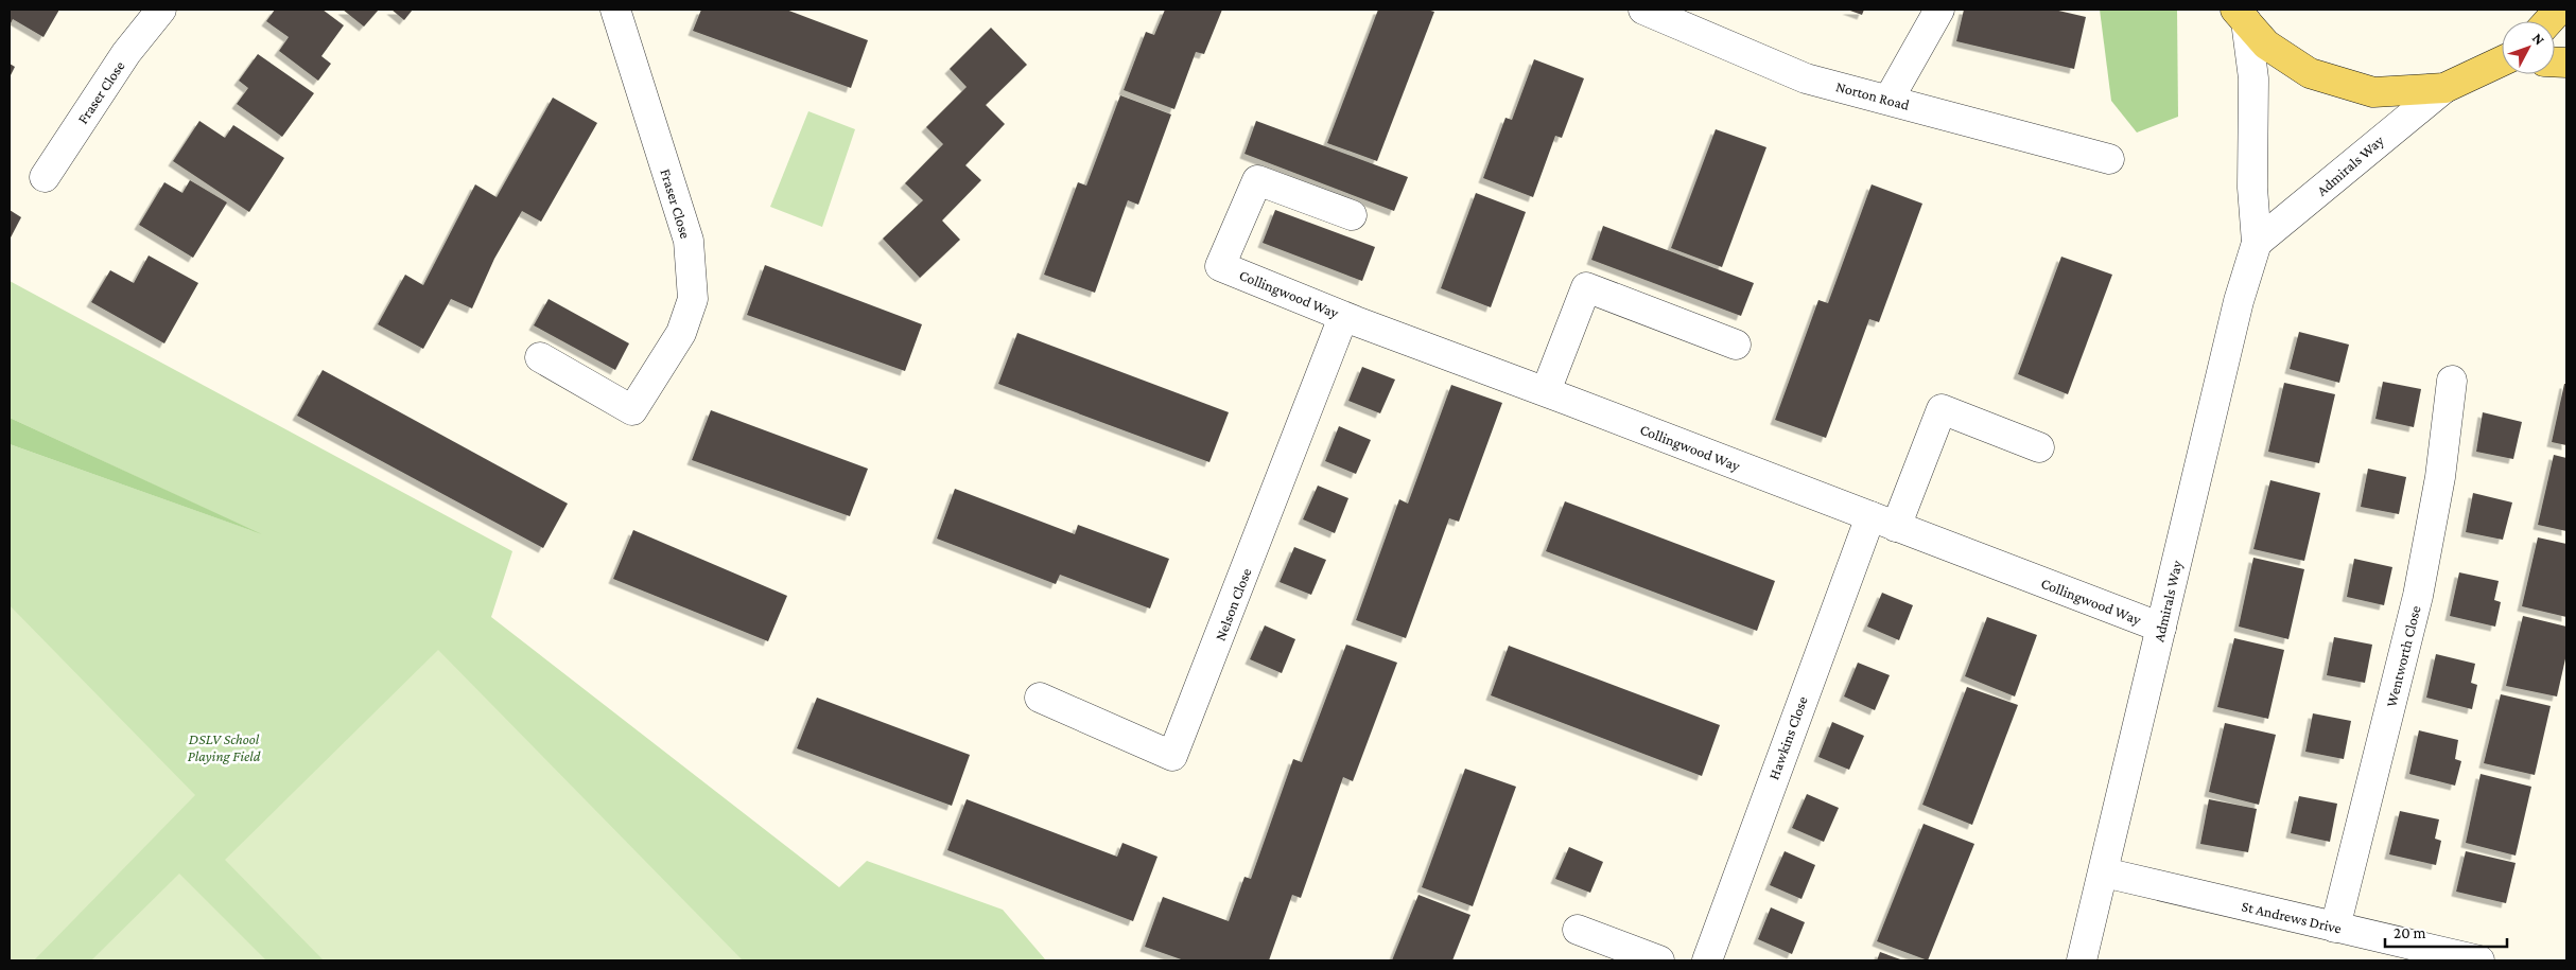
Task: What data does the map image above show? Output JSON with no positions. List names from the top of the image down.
{
  "streets": {
    "street": [
      "Fraser Close",
      "Norton Road",
      "Admirals Way",
      "Collingwood Way",
      "Nelson Close",
      "Wentworth Close",
      "Hawkins Close",
      "St Andrews Drive"
    ]
  },
  "crossings": [
    ["Admirals Way", "Collingwood Way"],
    ["Admirals Way", "St Andrews Drive"],
    ["Collingwood Way", "Nelson Close"],
    ["Collingwood Way", "Hawkins Close"],
    ["Wentworth Close", "St Andrews Drive"]
  ],
  "parks": ["DSLV School Playing Field"],
  "scale_bar": "20 m",
  "north": "top right"
}
